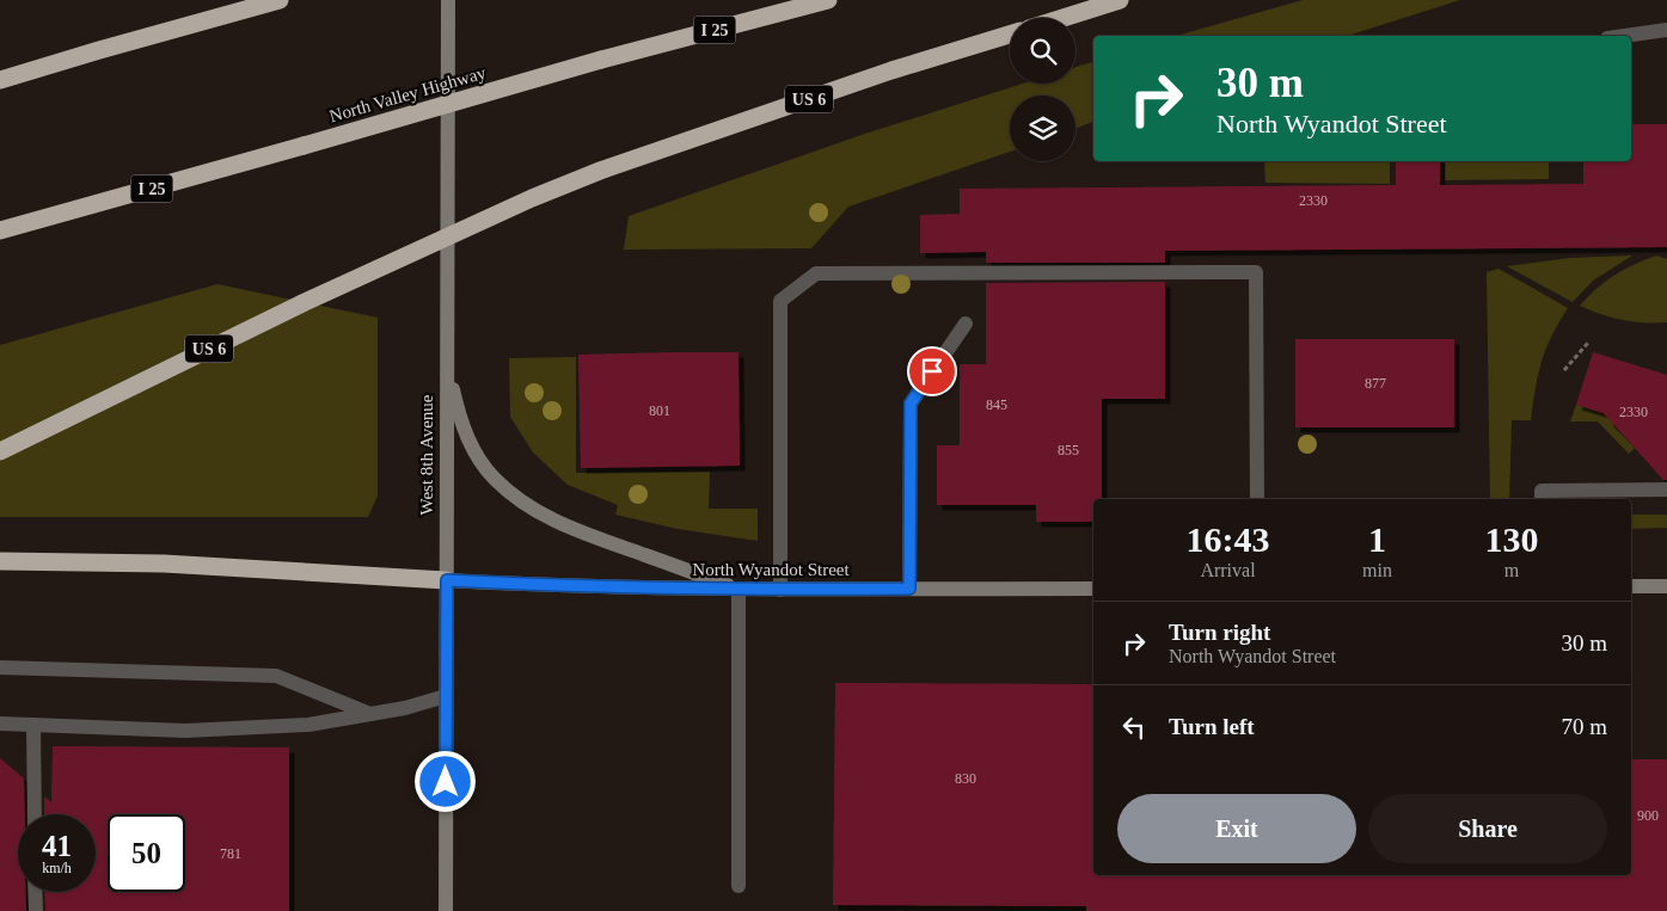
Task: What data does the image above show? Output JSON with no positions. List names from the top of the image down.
{
  "streets": {
    "highway": ["I 25", "North Valley Highway", "US 6"],
    "main road": ["West 8th Avenue", "North Wyandot Street"]
  },
  "crossings": [
    ["West 8th Avenue", "North Wyandot Street"]
  ],
  "house_numbers": [
    "2330",
    "877",
    "845",
    "801",
    "2330",
    "855",
    "830",
    "900",
    "781"
  ],
  "page": {
    "turn": ["30 m", "North Wyandot Street"],
    "eta": [
      "16:43",
      "Arrival",
      "1",
      "min",
      "130",
      "m"
    ],
    "list": [
      {
        "name": "Turn right",
        "note": "North Wyandot Street",
        "value": "30 m"
      },
      {
        "name": "Turn left",
        "value": "70 m"
      }
    ],
    "buttons": ["Exit", "Share"],
    "speed": "41 km/h",
    "limit": "50"
  }
}
